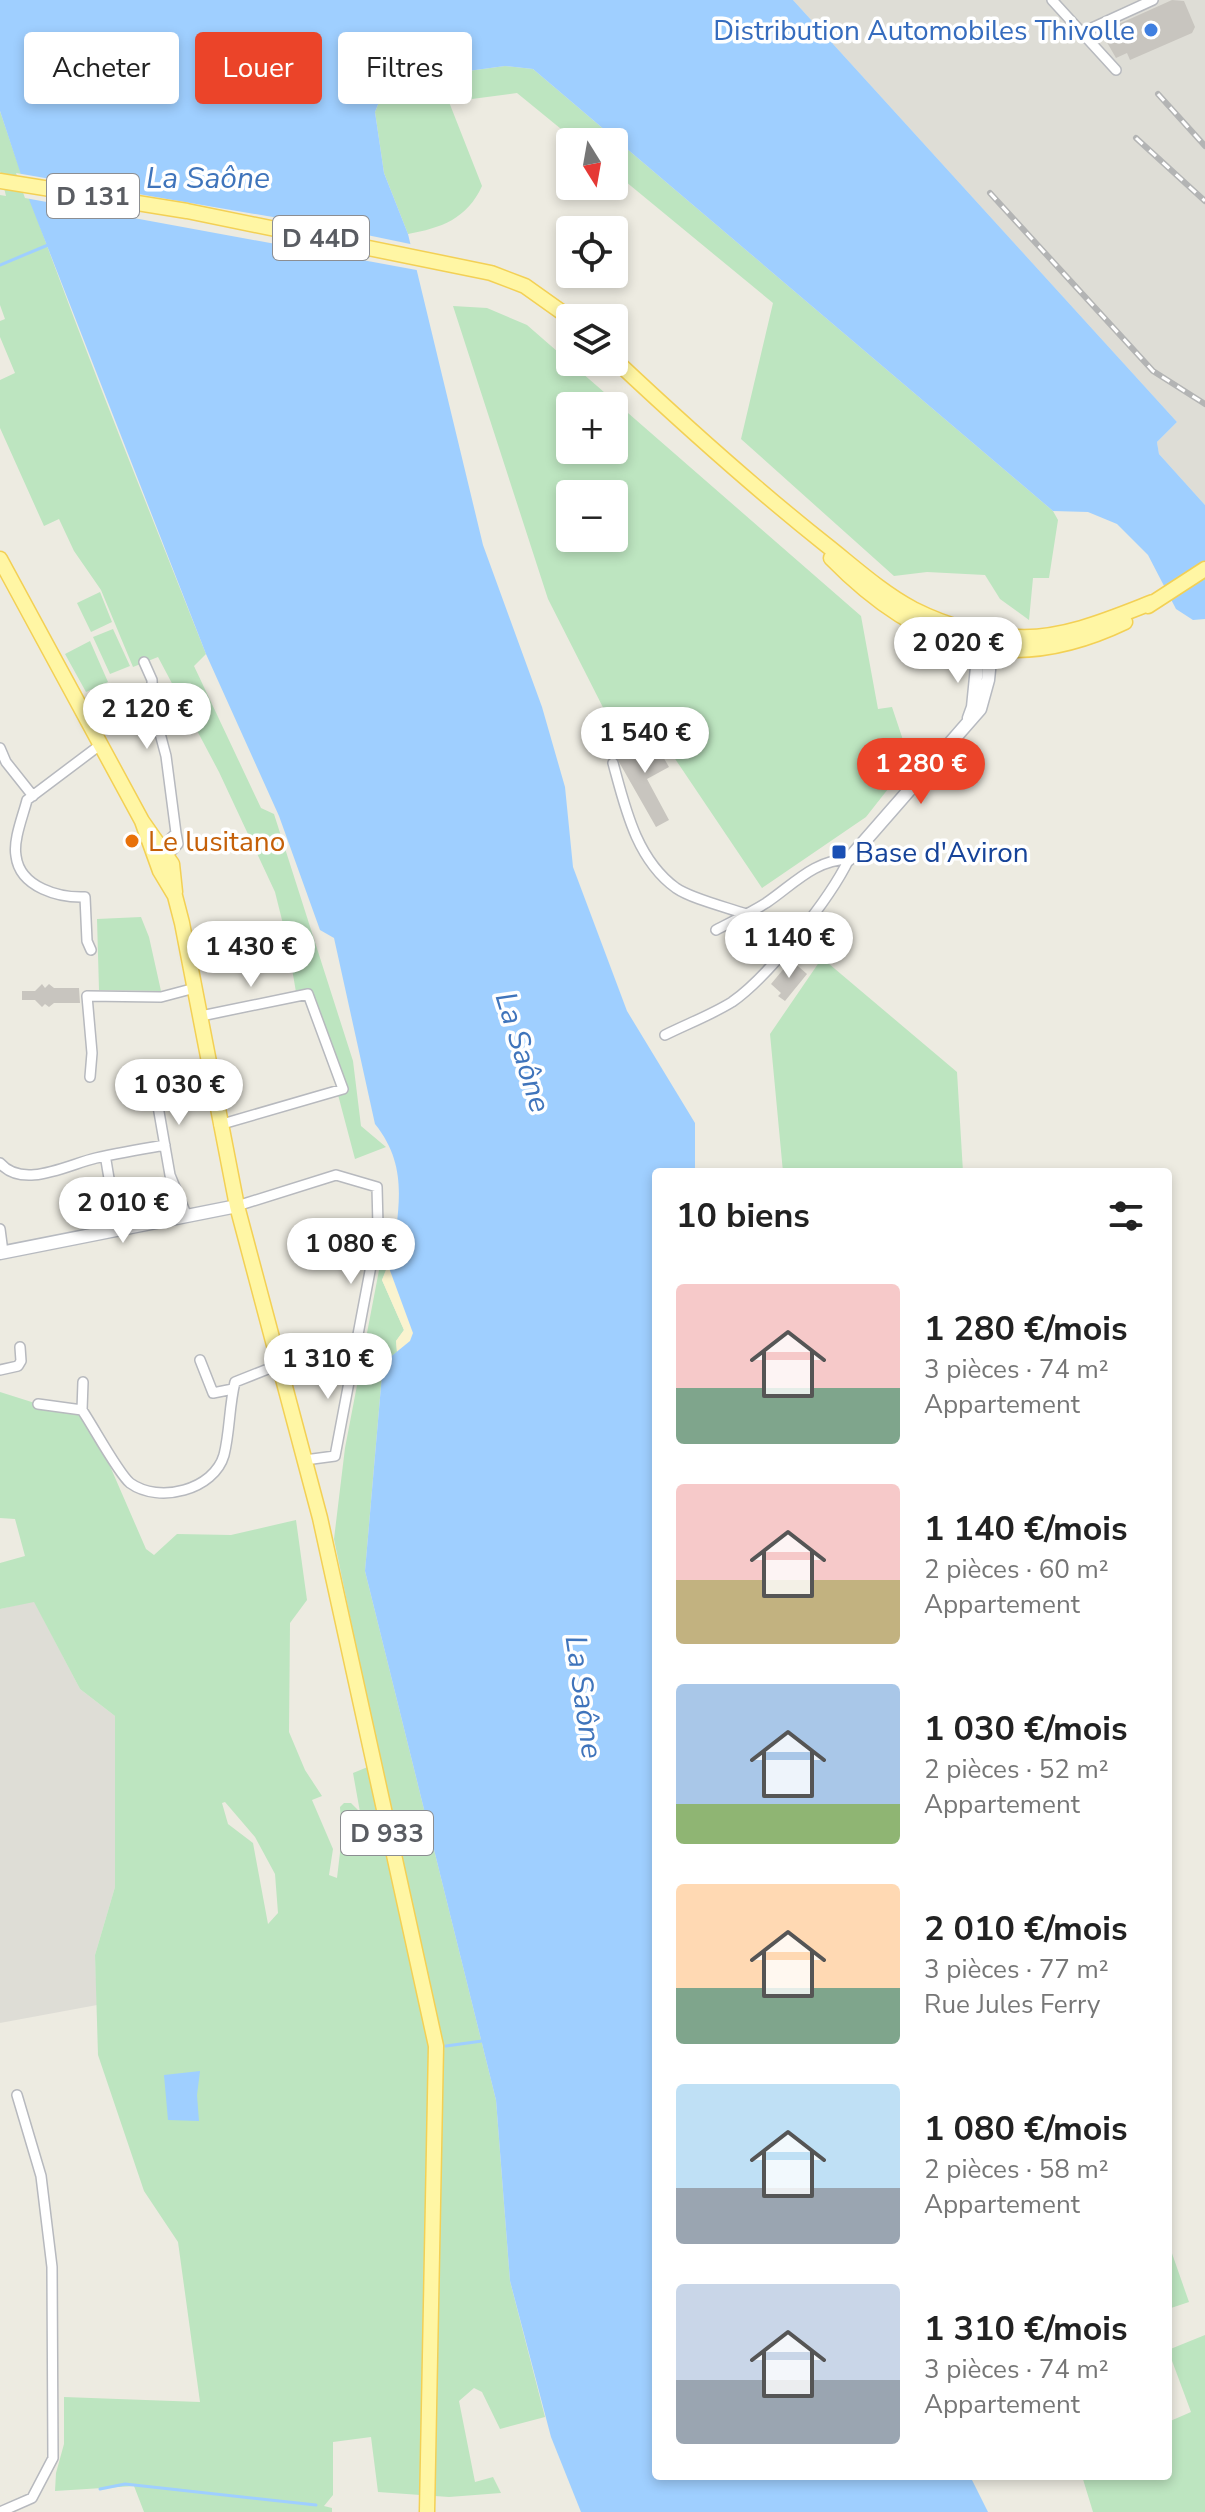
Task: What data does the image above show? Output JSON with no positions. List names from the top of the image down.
{
  "streets": {
    "main road": ["D 131", "D 44D", "D 933"]
  },
  "crossings": [
    ["D 131", "D 44D"]
  ],
  "water": ["La Saône"],
  "places": {
    "other": ["Distribution Automobiles Thivolle", "Le lusitano"],
    "transit": ["Base d'Aviron"]
  },
  "north": "bottom",
  "page": {
    "chip": ["Acheter", "Louer", "Filtres"],
    "map_buttons": ["+", "−"],
    "price": [
      "2 020 €",
      "2 120 €",
      "1 540 €",
      "1 280 €",
      "1 140 €",
      "1 430 €",
      "1 030 €",
      "2 010 €",
      "1 080 €",
      "1 310 €"
    ],
    "heading": "10 biens",
    "list": [
      {
        "name": "1 280 €/mois",
        "note": "3 pièces · 74 m² · Appartement"
      },
      {
        "name": "1 140 €/mois",
        "note": "2 pièces · 60 m² · Appartement"
      },
      {
        "name": "1 030 €/mois",
        "note": "2 pièces · 52 m² · Appartement"
      },
      {
        "name": "2 010 €/mois",
        "note": "3 pièces · 77 m² · Rue Jules Ferry"
      },
      {
        "name": "1 080 €/mois",
        "note": "2 pièces · 58 m² · Appartement"
      },
      {
        "name": "1 310 €/mois",
        "note": "3 pièces · 74 m² · Appartement"
      }
    ]
  }
}
